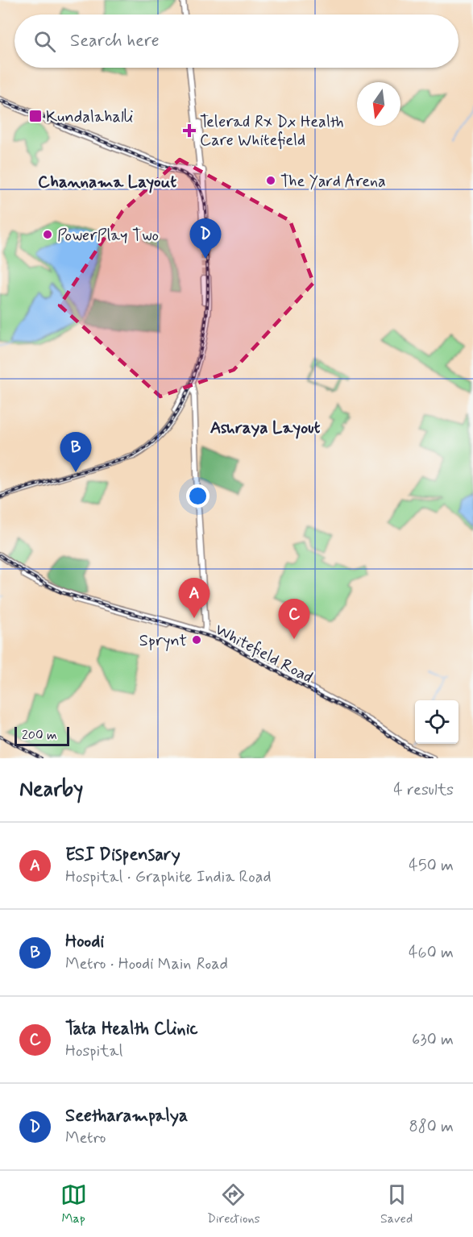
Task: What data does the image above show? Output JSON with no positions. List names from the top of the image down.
{
  "streets": {
    "main road": ["Whitefield Road"]
  },
  "districts": ["Channama Layout", "Ashraya Layout"],
  "places": {
    "transit": ["Kundalahalli"],
    "health": ["Telerad Rx Dx Health Care Whitefield"],
    "other": ["The Yard Arena", "PowerPlay Two", "Sprynt"]
  },
  "scale_bar": "200 m",
  "north": "bottom",
  "page": {
    "search": "Search here",
    "pins": [
      "D",
      "B",
      "A",
      "C"
    ],
    "scale": "200 m",
    "heading": ["Nearby", "4 results"],
    "list": [
      {
        "mark": "A",
        "name": "ESI Dispensary",
        "note": "Hospital · Graphite India Road",
        "value": "450 m"
      },
      {
        "mark": "B",
        "name": "Hoodi",
        "note": "Metro · Hoodi Main Road",
        "value": "460 m"
      },
      {
        "mark": "C",
        "name": "Tata Health Clinic",
        "note": "Hospital",
        "value": "630 m"
      },
      {
        "mark": "D",
        "name": "Seetharampalya",
        "note": "Metro",
        "value": "880 m"
      }
    ],
    "nav": ["Map", "Directions", "Saved"]
  }
}
